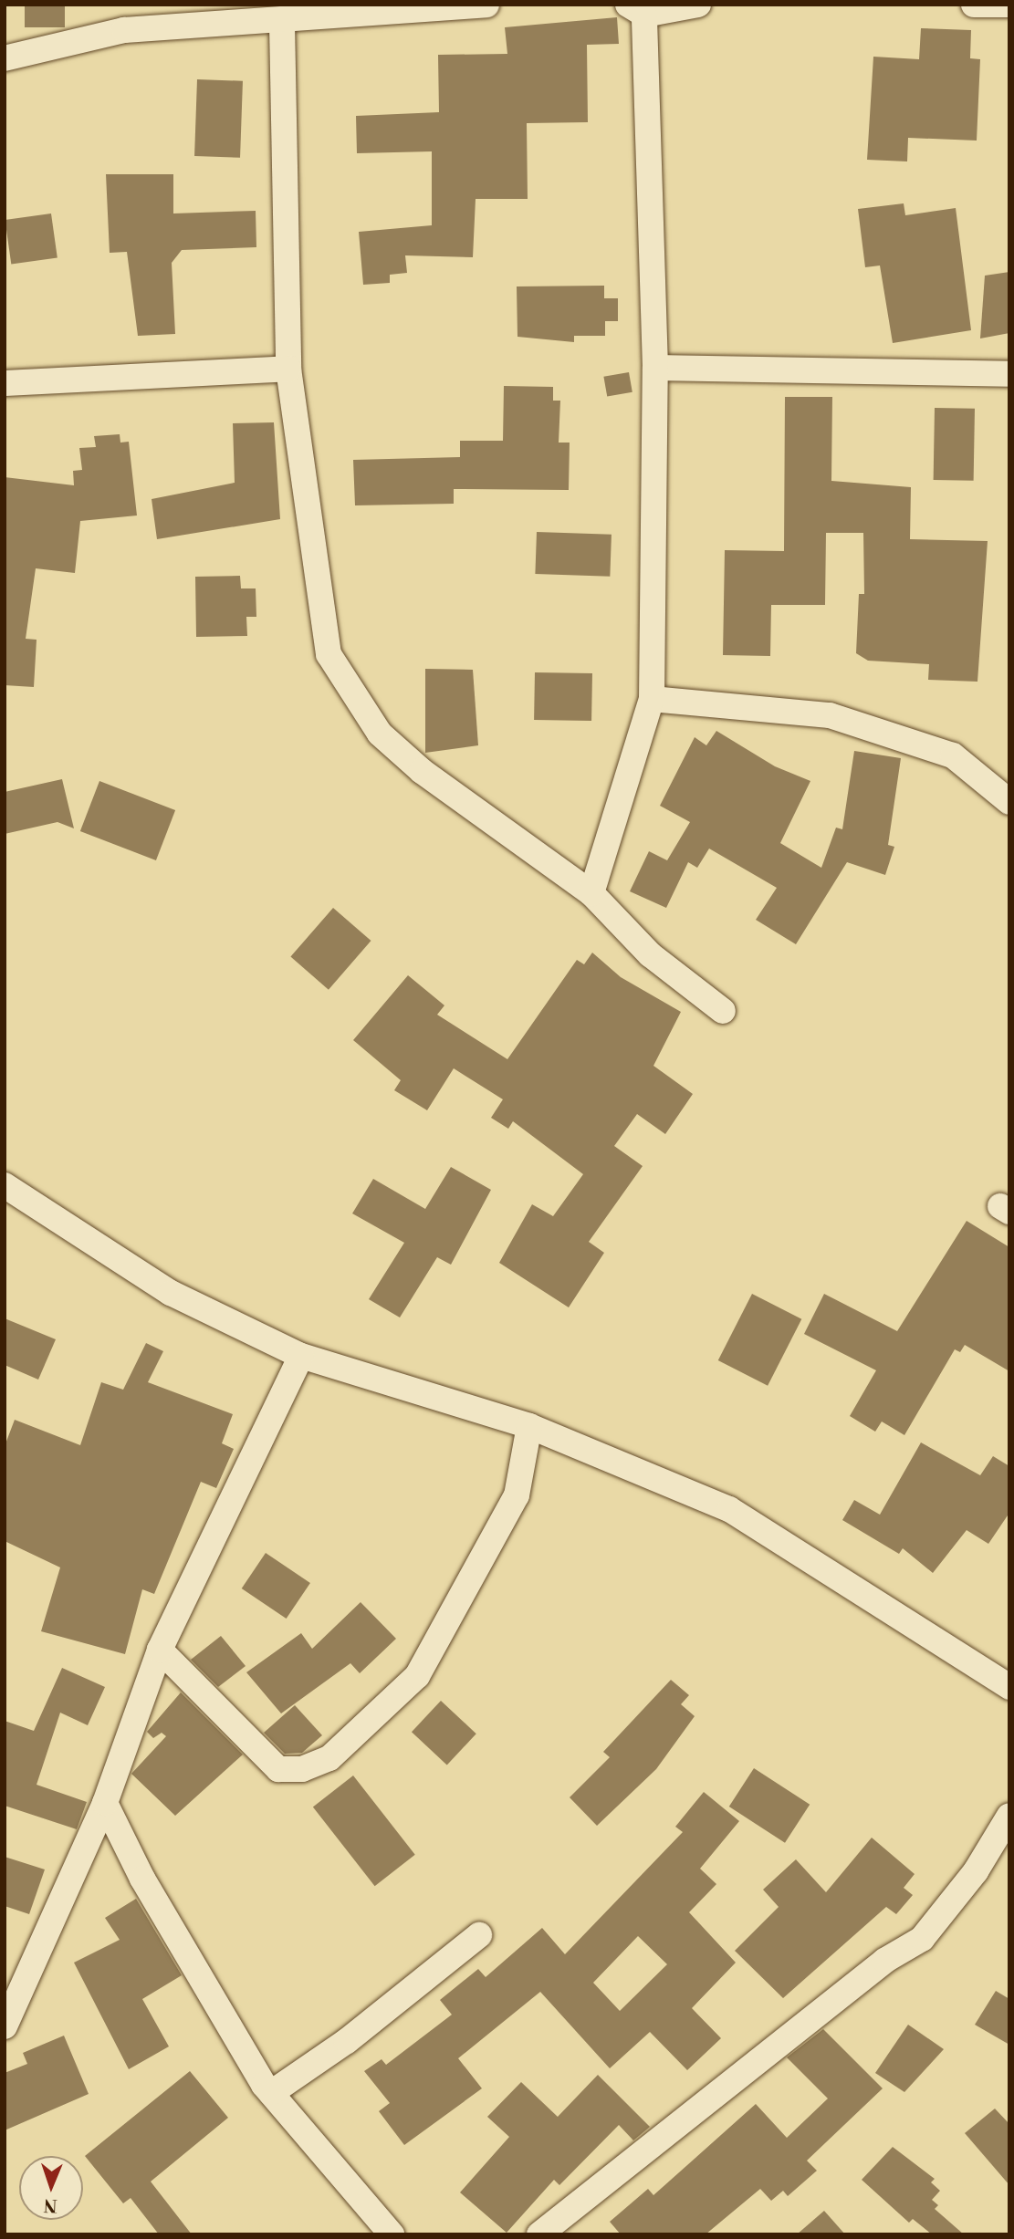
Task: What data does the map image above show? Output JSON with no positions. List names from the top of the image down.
{
  "north": "bottom"
}
